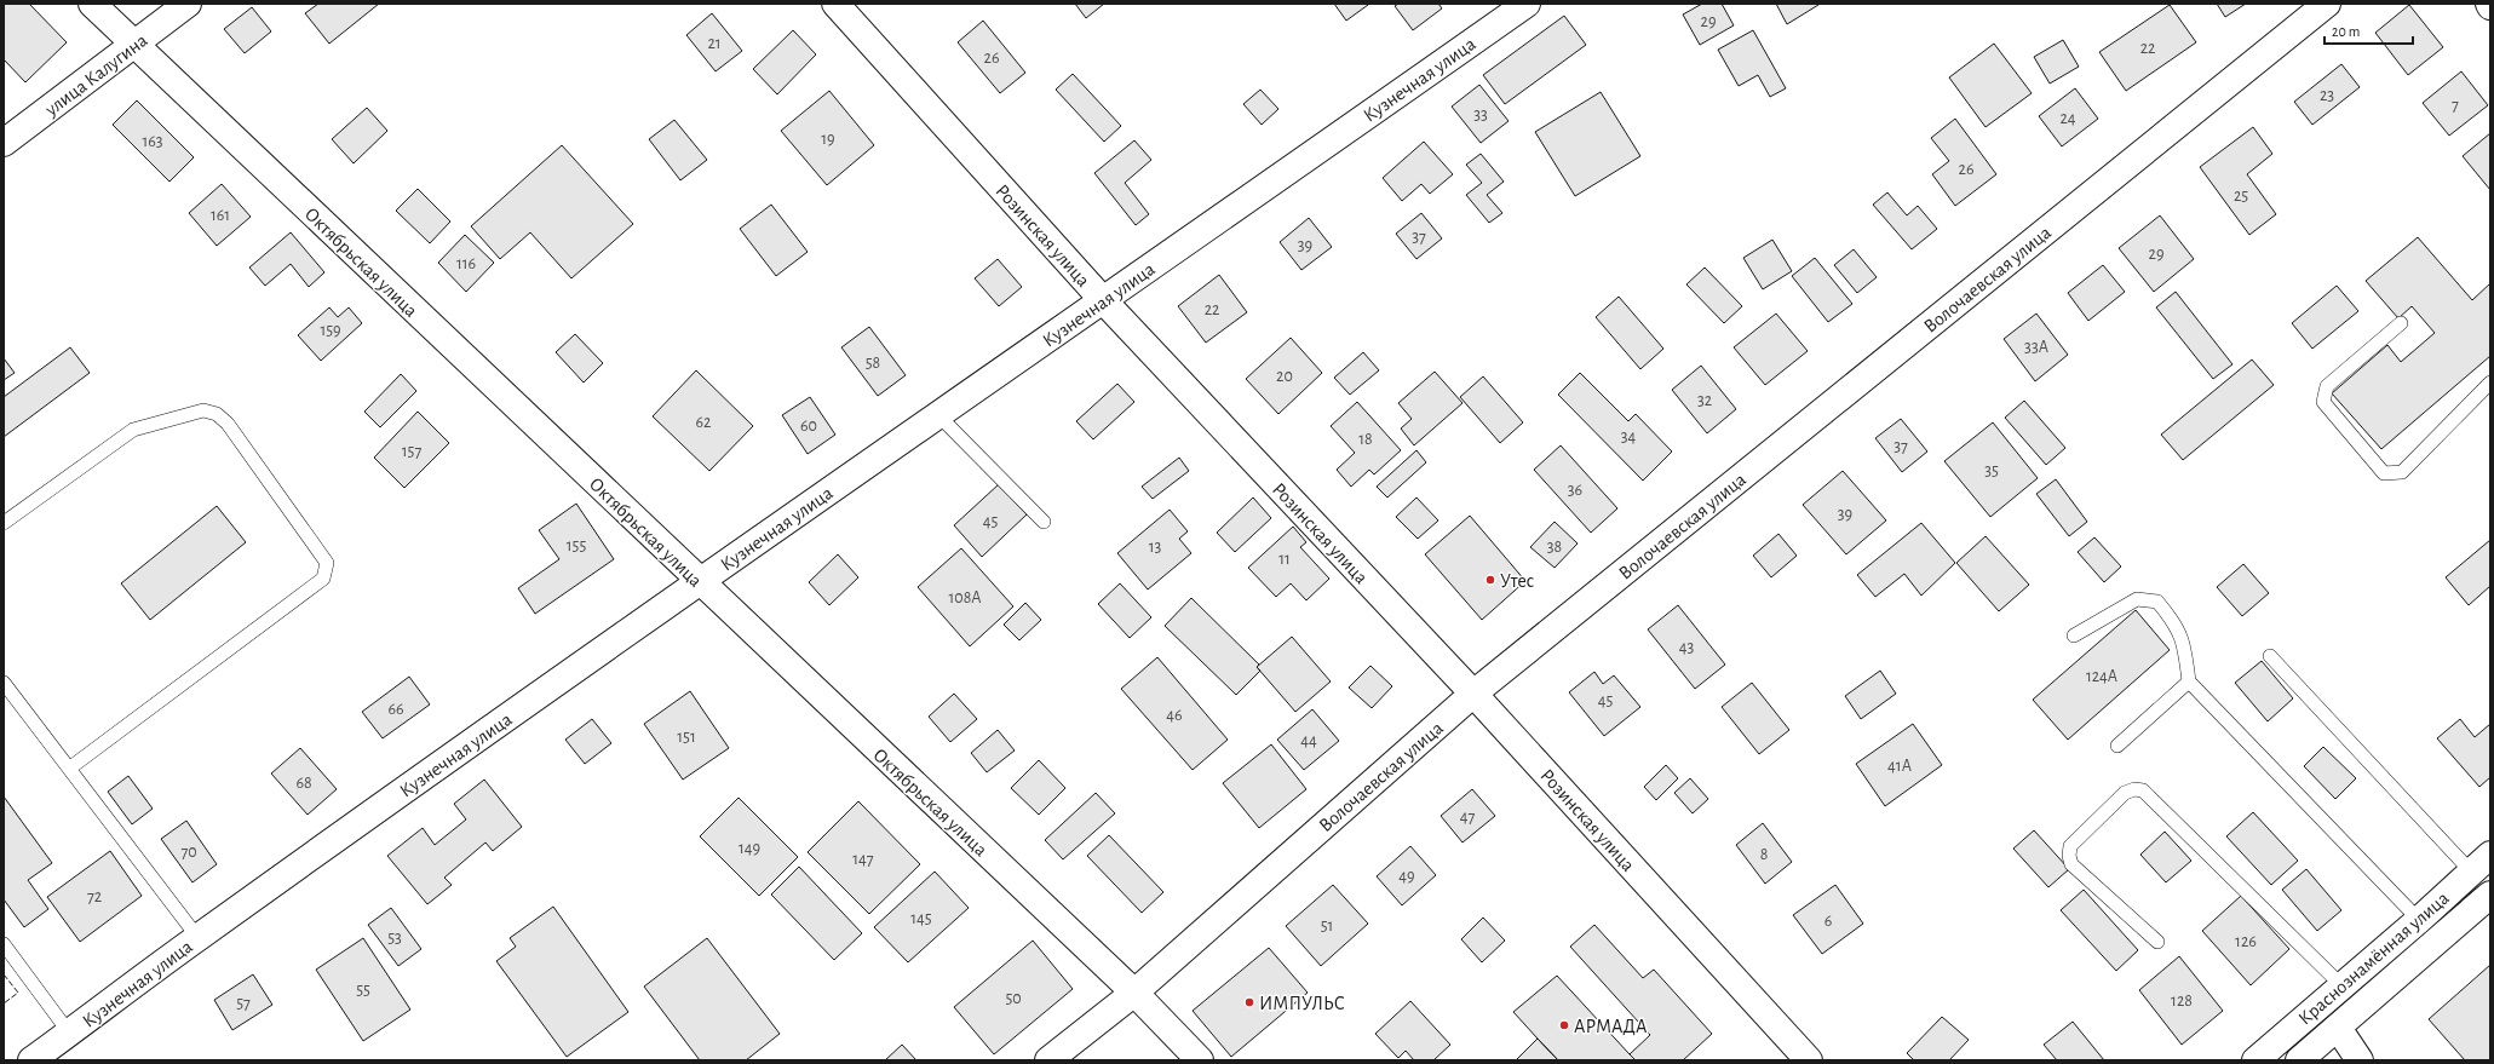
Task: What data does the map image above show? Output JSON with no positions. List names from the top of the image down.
{
  "streets": {
    "main road": [
      "улица Калугина",
      "Кузнечная улица",
      "Розинская улица",
      "Октябрьская улица",
      "Волочаевская улица",
      "Краснознамённая улица"
    ]
  },
  "crossings": [
    ["улица Калугина", "Октябрьская улица"],
    ["Кузнечная улица", "Розинская улица"],
    ["Кузнечная улица", "Октябрьская улица"],
    ["Розинская улица", "Волочаевская улица"],
    ["Октябрьская улица", "Волочаевская улица"]
  ],
  "places": ["Утес", "ИМПУЛЬС", "АРМАДА"],
  "house_numbers": [
    "29",
    "21",
    "22",
    "26",
    "23",
    "7",
    "33",
    "24",
    "19",
    "163",
    "26",
    "25",
    "161",
    "37",
    "39",
    "29",
    "116",
    "22",
    "159",
    "33А",
    "58",
    "20",
    "32",
    "62",
    "60",
    "34",
    "18",
    "37",
    "157",
    "35",
    "36",
    "39",
    "45",
    "155",
    "13",
    "38",
    "11",
    "108А",
    "43",
    "124А",
    "45",
    "66",
    "46",
    "151",
    "44",
    "41А",
    "68",
    "47",
    "149",
    "70",
    "8",
    "147",
    "49",
    "72",
    "145",
    "6",
    "51",
    "53",
    "126",
    "55",
    "50",
    "128",
    "57"
  ],
  "scale_bar": "20 m"
}
